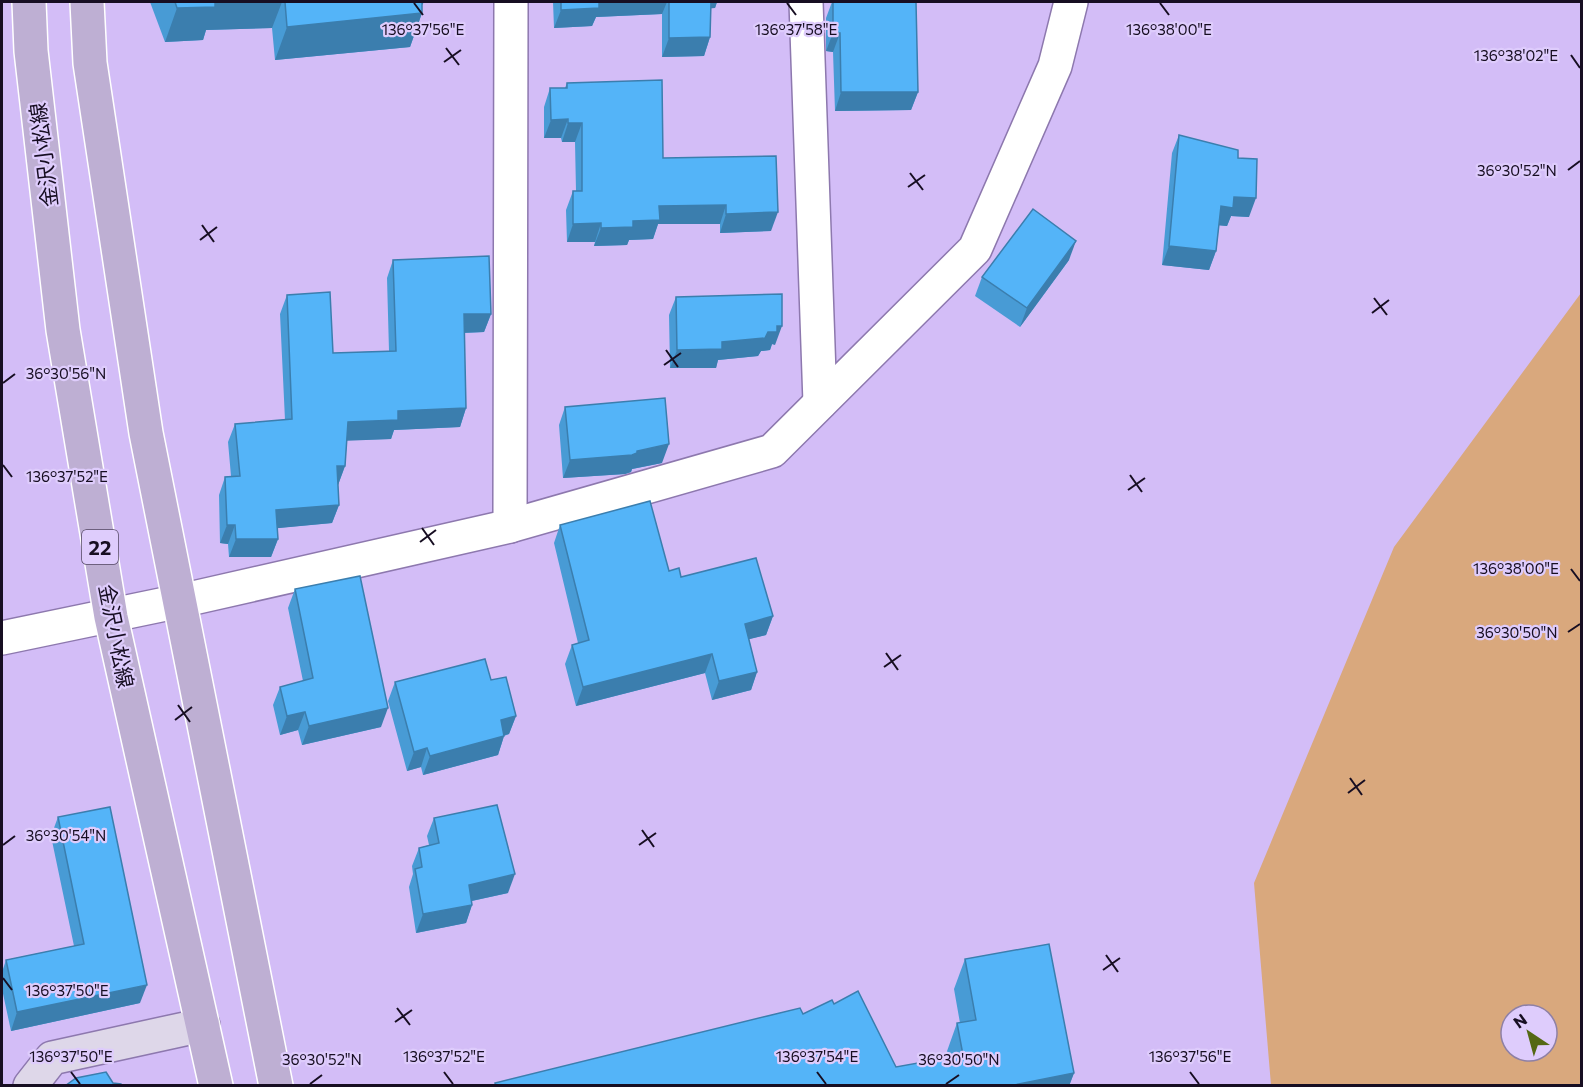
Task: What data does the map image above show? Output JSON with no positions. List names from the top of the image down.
{
  "streets": {
    "main road": ["金沢小松線", "22"]
  },
  "north": "top left",
  "coordinates": [
    "136°37'56\"E",
    "136°37'58\"E",
    "136°38'00\"E",
    "136°38'02\"E",
    "36°30'52\"N",
    "36°30'56\"N",
    "136°37'52\"E",
    "36°30'50\"N",
    "36°30'54\"N",
    "136°37'50\"E",
    "136°37'54\"E"
  ]
}
